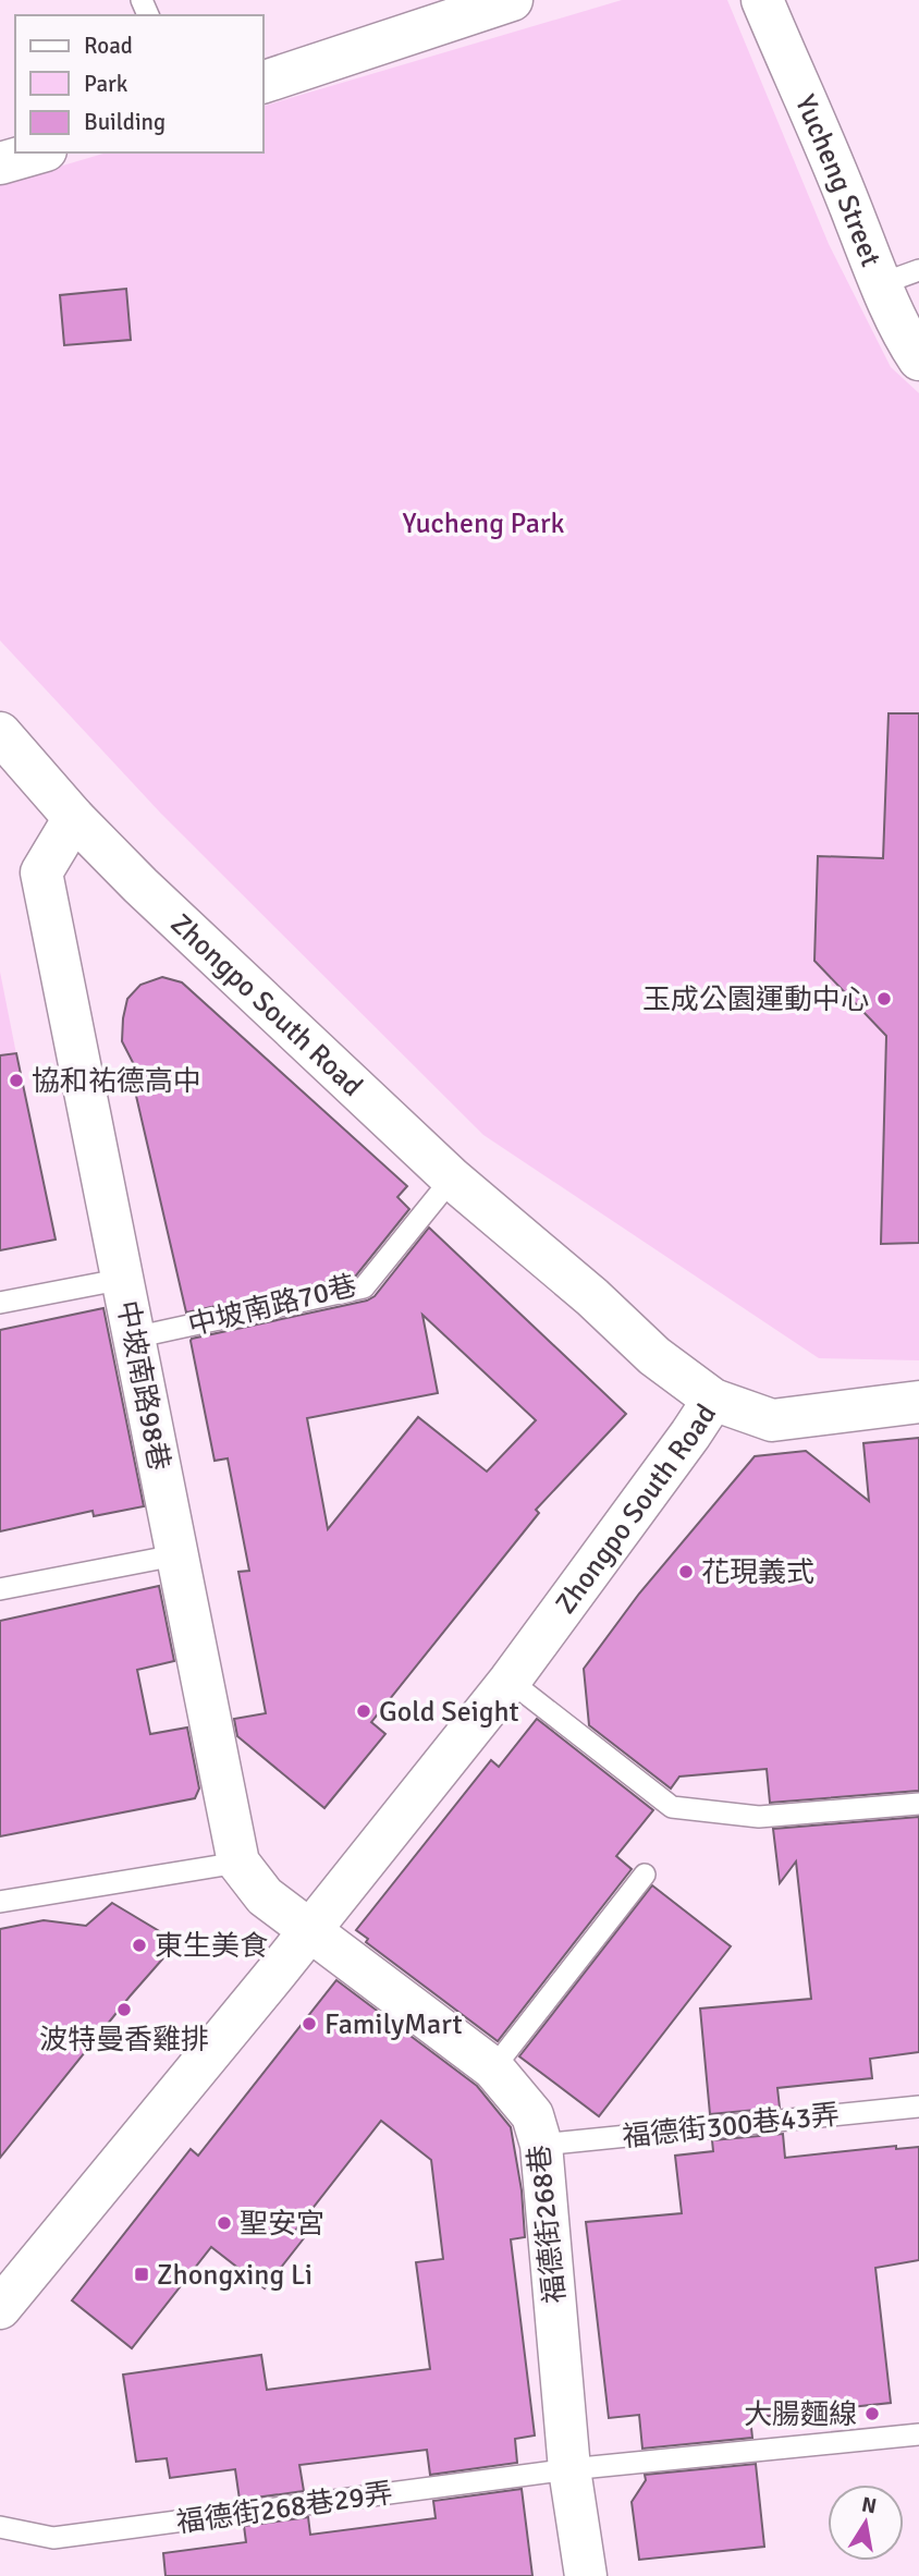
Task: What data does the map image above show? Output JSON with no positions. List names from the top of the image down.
{
  "streets": {
    "street": [
      "Yucheng Street",
      "Zhongpo South Road",
      "中坡南路98巷",
      "福德街268巷"
    ],
    "lane": ["中坡南路70巷", "福德街300巷43弄", "福德街268巷29弄"]
  },
  "crossings": [
    ["Zhongpo South Road", "中坡南路70巷"],
    ["Zhongpo South Road", "中坡南路98巷"],
    ["Zhongpo South Road", "福德街268巷"],
    ["中坡南路70巷", "中坡南路98巷"],
    ["中坡南路98巷", "福德街268巷"],
    ["福德街300巷43弄", "福德街268巷"],
    ["福德街268巷", "福德街268巷29弄"]
  ],
  "parks": ["Yucheng Park"],
  "places": {
    "other": [
      "玉成公園運動中心",
      "協和祐德高中",
      "花現義式",
      "Gold Seight",
      "東生美食",
      "波特曼香雞排",
      "FamilyMart",
      "聖安宮",
      "大腸麵線"
    ],
    "transit": ["Zhongxing Li"]
  },
  "legend": ["Road", "Park", "Building"],
  "north": "top"
}
